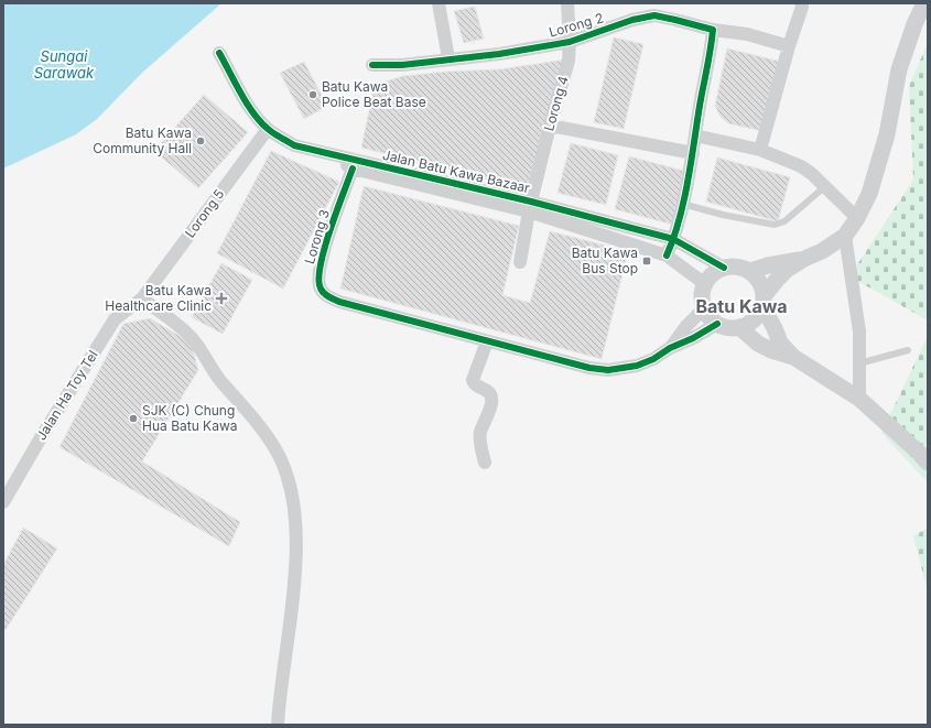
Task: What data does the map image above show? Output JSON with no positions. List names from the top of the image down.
{
  "streets": {
    "street": [
      "Lorong 2",
      "Lorong 4",
      "Jalan Batu Kawa Bazaar",
      "Lorong 5",
      "Lorong 3",
      "Jalan Ha Toy Tel"
    ]
  },
  "crossings": [
    ["Lorong 2", "Lorong 4"],
    ["Lorong 4", "Jalan Batu Kawa Bazaar"],
    ["Jalan Batu Kawa Bazaar", "Lorong 5"],
    ["Jalan Batu Kawa Bazaar", "Lorong 3"],
    ["Lorong 5", "Jalan Ha Toy Tel"]
  ],
  "districts": ["Batu Kawa"],
  "water": ["Sungai Sarawak"],
  "places": {
    "other": ["Batu Kawa Police Beat Base", "Batu Kawa Community Hall", "SJK (C) Chung Hua Batu Kawa"],
    "transit": ["Batu Kawa Bus Stop"],
    "health": ["Batu Kawa Healthcare Clinic"]
  }
}
